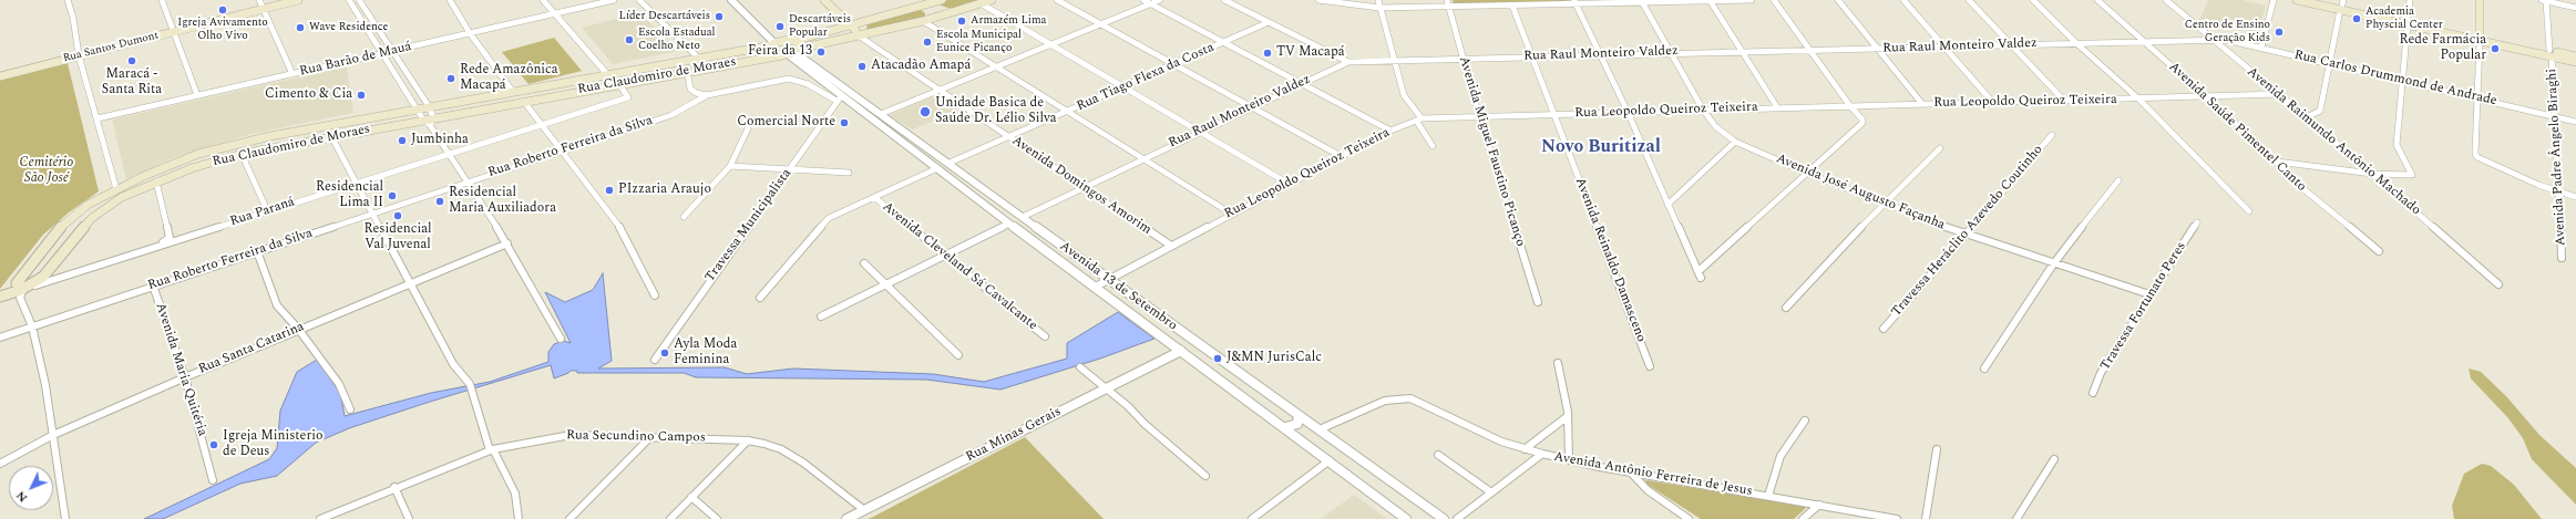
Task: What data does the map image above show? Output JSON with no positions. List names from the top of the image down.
{
  "streets": {
    "main road": ["Rua Santos Dumont", "Rua Claudomiro de Moraes", "Rua Paraná"],
    "street": [
      "Rua Raul Monteiro Valdez",
      "Rua Barão de Mauá",
      "Rua Tiago Flexa da Costa",
      "Rua Carlos Drummond de Andrade",
      "Rua Leopoldo Queiroz Teixeira",
      "Avenida Saúde Pimentel Canto",
      "Avenida Raimundo Antônio Machado",
      "Rua Roberto Ferreira da Silva",
      "Avenida Miguel Faustino Picanço",
      "Avenida Padre Ângelo Biraghi",
      "Avenida Domingos Amorim",
      "Avenida José Augusto Façanha",
      "Travessa Municipalista",
      "Travessa Heráclito Azevedo Coutinho",
      "Avenida Reinaldo Damasceno",
      "Avenida Cleveland Sá Cavalcante",
      "Avenida 13 de Setembro",
      "Travessa Fortunato Peres",
      "Rua Santa Catarina",
      "Avenida Maria Quitéria",
      "Rua Minas Gerais",
      "Rua Secundino Campos",
      "Avenida Antônio Ferreira de Jesus"
    ]
  },
  "crossings": [
    ["Rua Raul Monteiro Valdez", "Rua Carlos Drummond de Andrade"],
    ["Rua Raul Monteiro Valdez", "Avenida Saúde Pimentel Canto"],
    ["Rua Raul Monteiro Valdez", "Avenida Raimundo Antônio Machado"],
    ["Rua Raul Monteiro Valdez", "Avenida Miguel Faustino Picanço"],
    ["Rua Raul Monteiro Valdez", "Avenida Domingos Amorim"],
    ["Rua Raul Monteiro Valdez", "Avenida José Augusto Façanha"],
    ["Rua Raul Monteiro Valdez", "Avenida Reinaldo Damasceno"],
    ["Rua Raul Monteiro Valdez", "Avenida 13 de Setembro"],
    ["Rua Claudomiro de Moraes", "Avenida Domingos Amorim"],
    ["Rua Claudomiro de Moraes", "Rua Paraná"],
    ["Rua Claudomiro de Moraes", "Avenida 13 de Setembro"],
    ["Rua Tiago Flexa da Costa", "Avenida Domingos Amorim"],
    ["Rua Tiago Flexa da Costa", "Avenida 13 de Setembro"],
    ["Rua Carlos Drummond de Andrade", "Avenida Raimundo Antônio Machado"],
    ["Rua Carlos Drummond de Andrade", "Avenida Padre Ângelo Biraghi"],
    ["Rua Leopoldo Queiroz Teixeira", "Avenida Saúde Pimentel Canto"],
    ["Rua Leopoldo Queiroz Teixeira", "Avenida Raimundo Antônio Machado"],
    ["Rua Leopoldo Queiroz Teixeira", "Avenida Miguel Faustino Picanço"],
    ["Rua Leopoldo Queiroz Teixeira", "Avenida Domingos Amorim"],
    ["Rua Leopoldo Queiroz Teixeira", "Avenida José Augusto Façanha"],
    ["Rua Leopoldo Queiroz Teixeira", "Avenida Reinaldo Damasceno"],
    ["Rua Leopoldo Queiroz Teixeira", "Avenida 13 de Setembro"],
    ["Rua Roberto Ferreira da Silva", "Travessa Municipalista"],
    ["Rua Roberto Ferreira da Silva", "Avenida Maria Quitéria"],
    ["Avenida José Augusto Façanha", "Travessa Heráclito Azevedo Coutinho"],
    ["Avenida José Augusto Façanha", "Travessa Fortunato Peres"],
    ["Avenida 13 de Setembro", "Rua Minas Gerais"],
    ["Avenida 13 de Setembro", "Avenida Antônio Ferreira de Jesus"],
    ["Rua Santa Catarina", "Avenida Maria Quitéria"],
    ["Rua Minas Gerais", "Rua Secundino Campos"]
  ],
  "districts": ["Novo Buritizal"],
  "parks": ["Cemitério São José"],
  "places": [
    "Igreja Avivamento Olho Vivo",
    "Líder Descartáveis",
    "Academia Physcial Center",
    "Armazém Lima",
    "Descartáveis Popular",
    "Wave Residence",
    "Centro de Ensino Geração Kids",
    "Escola Estadual Coelho Neto",
    "Escola Municipal Eunice Picanço",
    "Rede Farmácia Popular",
    "Feira da 13",
    "TV Macapá",
    "Maracá - Santa Rita",
    "Atacadão Amapá",
    "Rede Amazônica Macapá",
    "Cimento & Cia",
    "Unidade Basica de Saúde Dr. Lélio Silva",
    "Comercial Norte",
    "Jumbinha",
    "PIzzaria Araujo",
    "Residencial Lima II",
    "Residencial Maria Auxiliadora",
    "Residencial Val Juvenal",
    "Ayla Moda Feminina",
    "J&MN JurisCalc",
    "Igreja Ministerio de Deus"
  ],
  "north": "bottom left"
}
